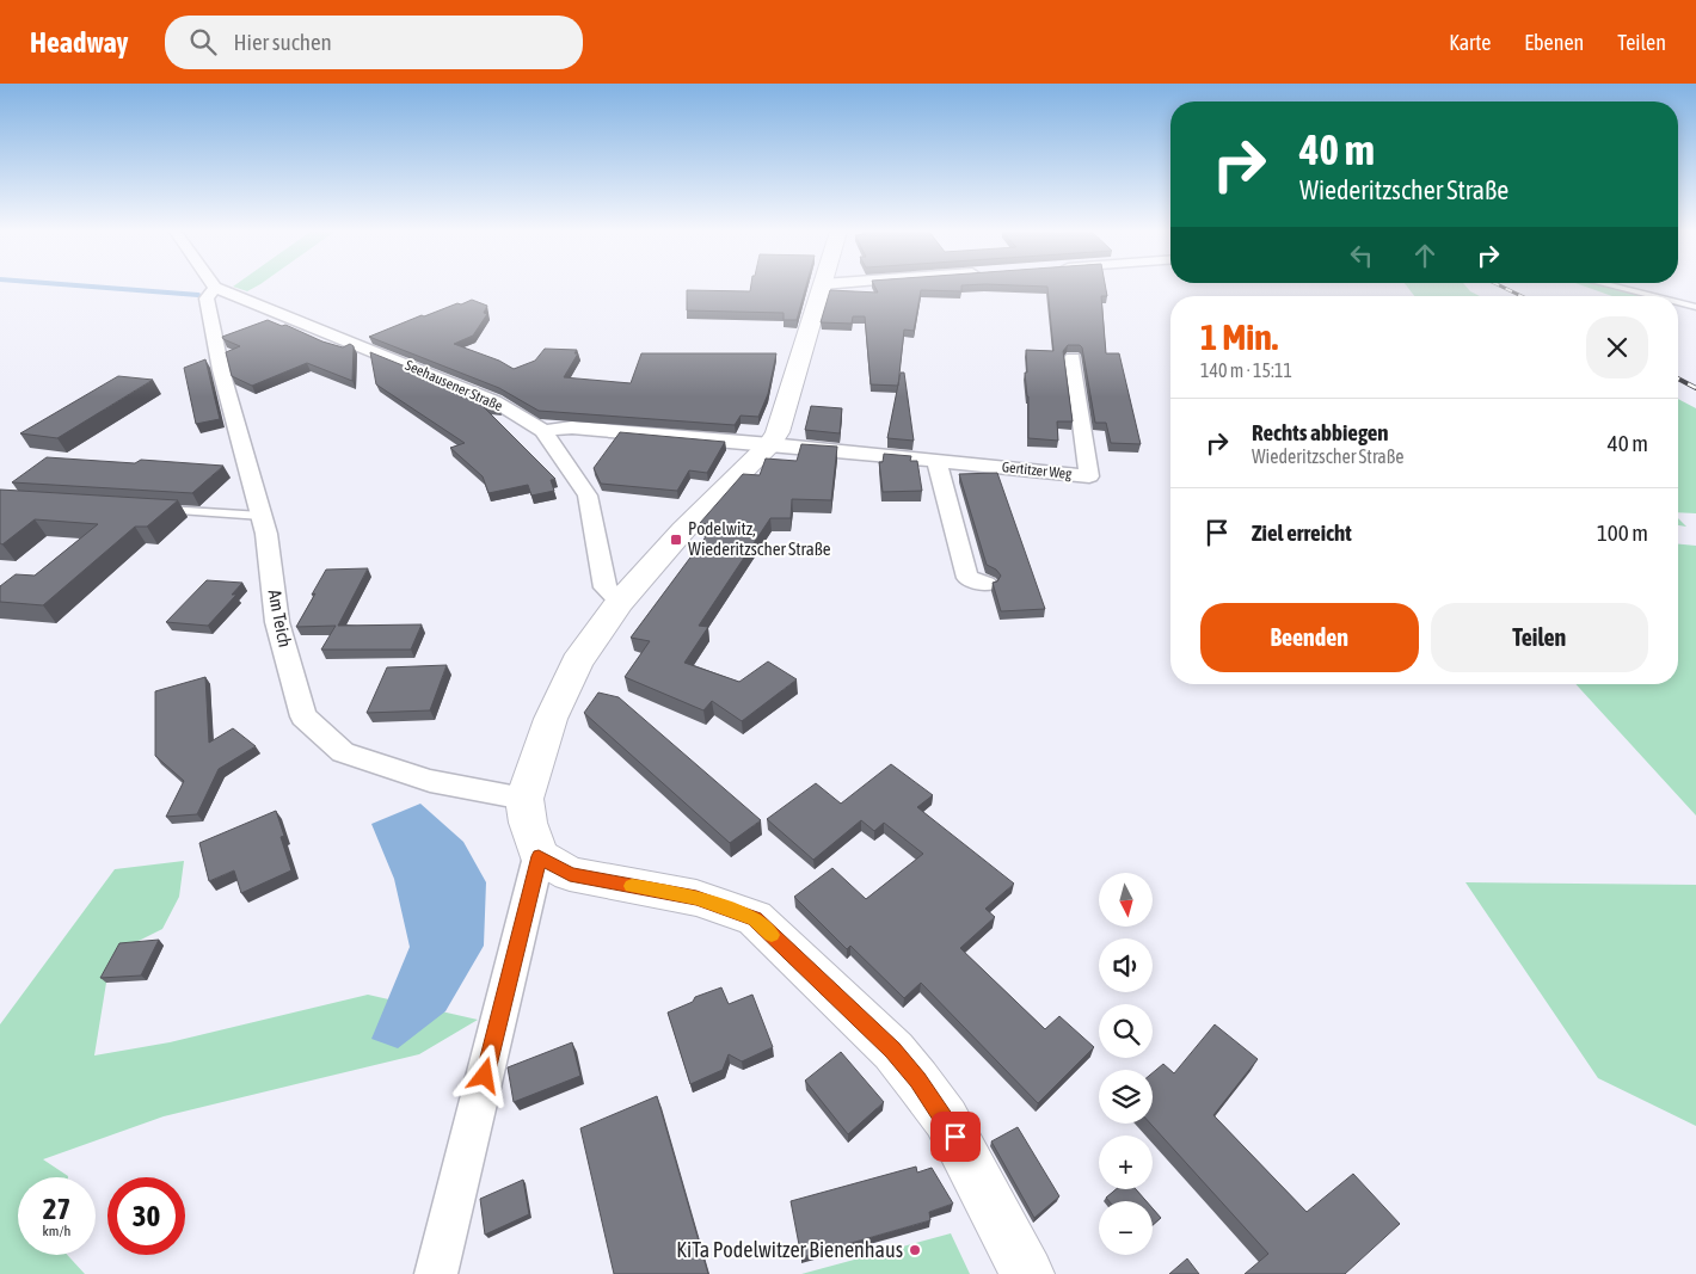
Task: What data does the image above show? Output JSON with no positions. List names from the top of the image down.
{
  "streets": {
    "street": ["Seehausener Straße", "Gertitzer Weg", "Am Teich"]
  },
  "crossings": [
    ["Seehausener Straße", "Am Teich"]
  ],
  "places": {
    "transit": ["Podelwitz, Wiederitzscher Straße"],
    "other": ["KiTa Podelwitzer Bienenhaus"]
  },
  "north": "bottom",
  "page": {
    "header": "Headway",
    "search": "Hier suchen",
    "nav": ["Karte", "Ebenen", "Teilen"],
    "turn": ["40 m", "Wiederitzscher Straße"],
    "heading": ["1 Min.", "140 m · 15:11"],
    "list": [
      {
        "name": "Rechts abbiegen",
        "note": "Wiederitzscher Straße",
        "value": "40 m"
      },
      {
        "name": "Ziel erreicht",
        "value": "100 m"
      }
    ],
    "buttons": ["Beenden", "Teilen"],
    "map_buttons": ["+", "−"],
    "speed": "27 km/h",
    "limit": "30"
  }
}
